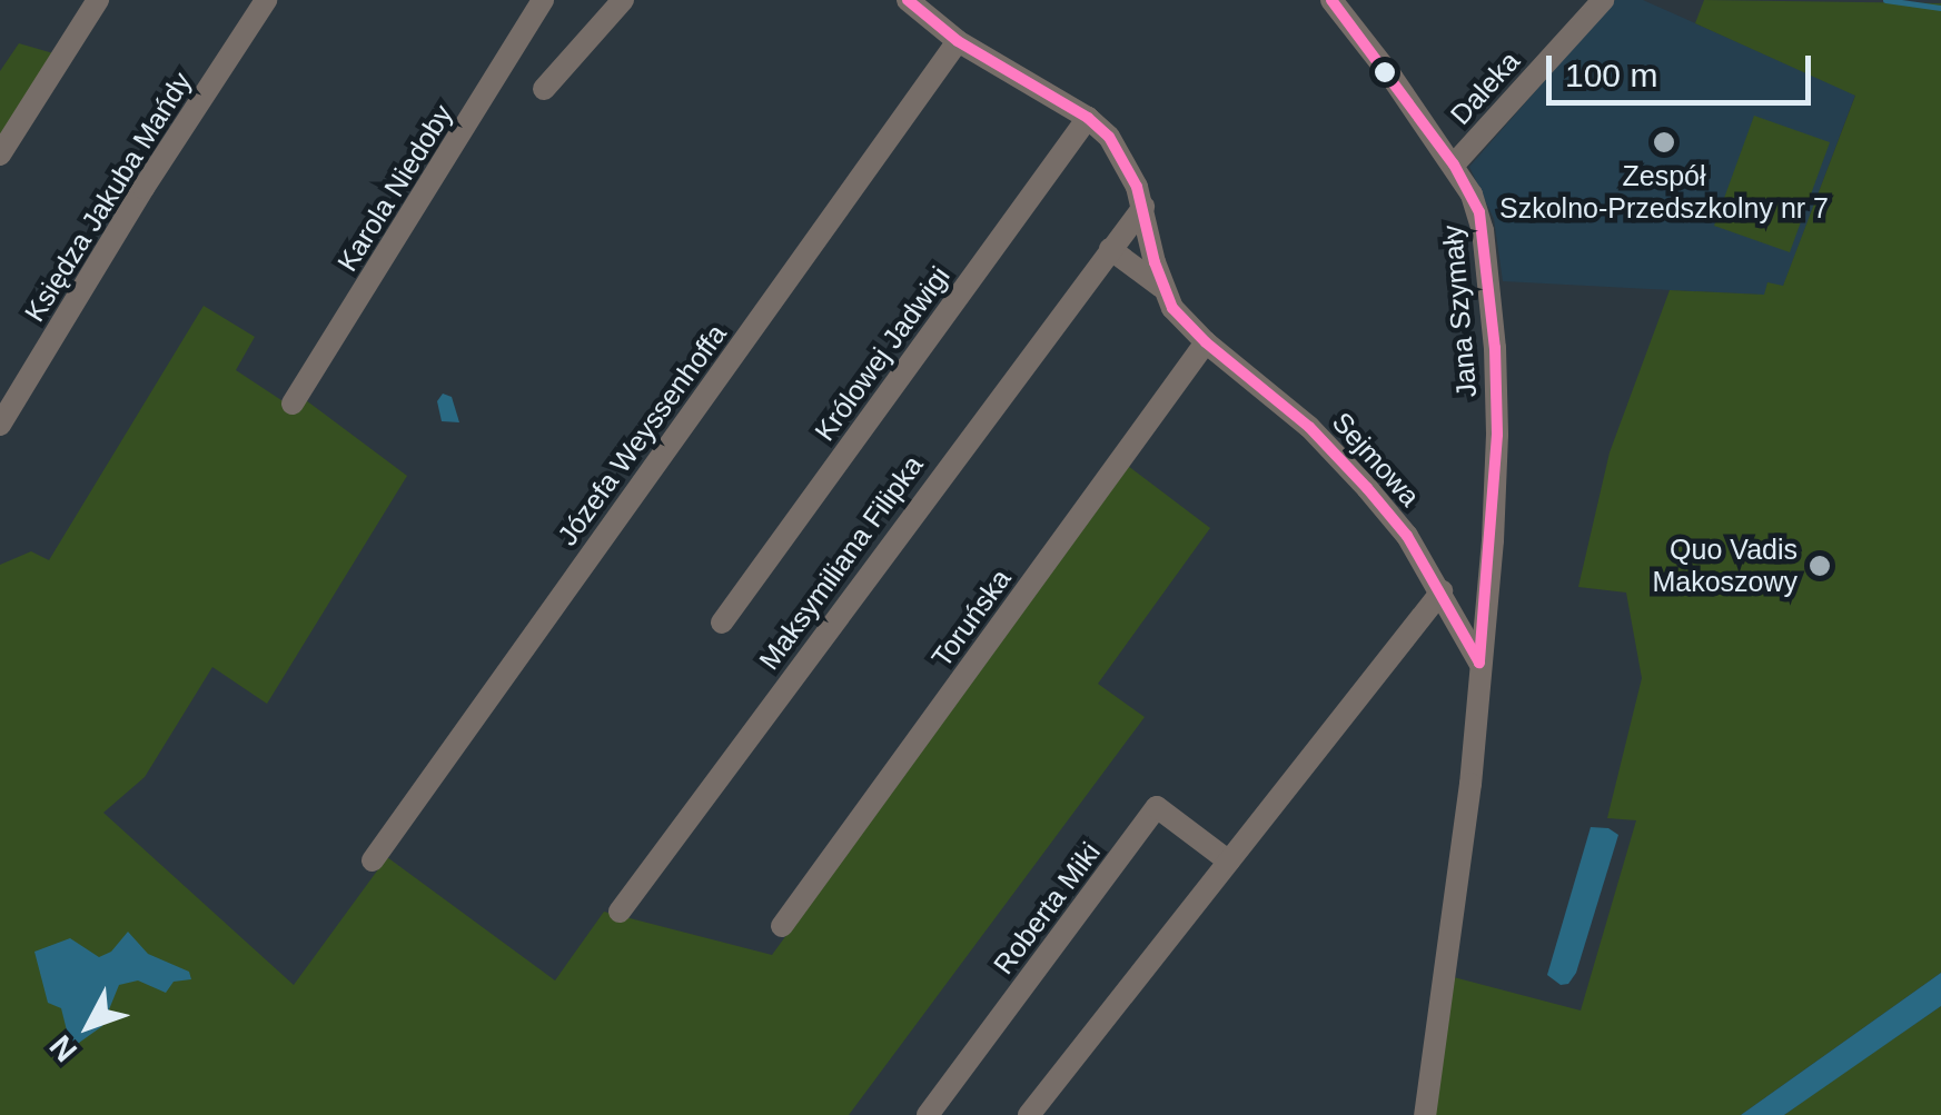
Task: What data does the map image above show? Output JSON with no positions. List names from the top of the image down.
{
  "streets": {
    "street": [
      "Daleka",
      "Karola Niedoby",
      "Księdza Jakuba Mańdy",
      "Jana Szymały",
      "Królowej Jadwigi",
      "Józefa Weyssenhoffa",
      "Sejmowa",
      "Maksymiliana Filipka",
      "Toruńska",
      "Roberta Miki"
    ]
  },
  "crossings": [
    ["Daleka", "Jana Szymały"],
    ["Jana Szymały", "Sejmowa"],
    ["Królowej Jadwigi", "Sejmowa"],
    ["Józefa Weyssenhoffa", "Sejmowa"],
    ["Sejmowa", "Maksymiliana Filipka"],
    ["Sejmowa", "Toruńska"]
  ],
  "places": ["Zespół Szkolno-Przedszkolny nr 7", "Quo Vadis Makoszowy"],
  "scale_bar": "100 m",
  "north": "bottom left"
}
